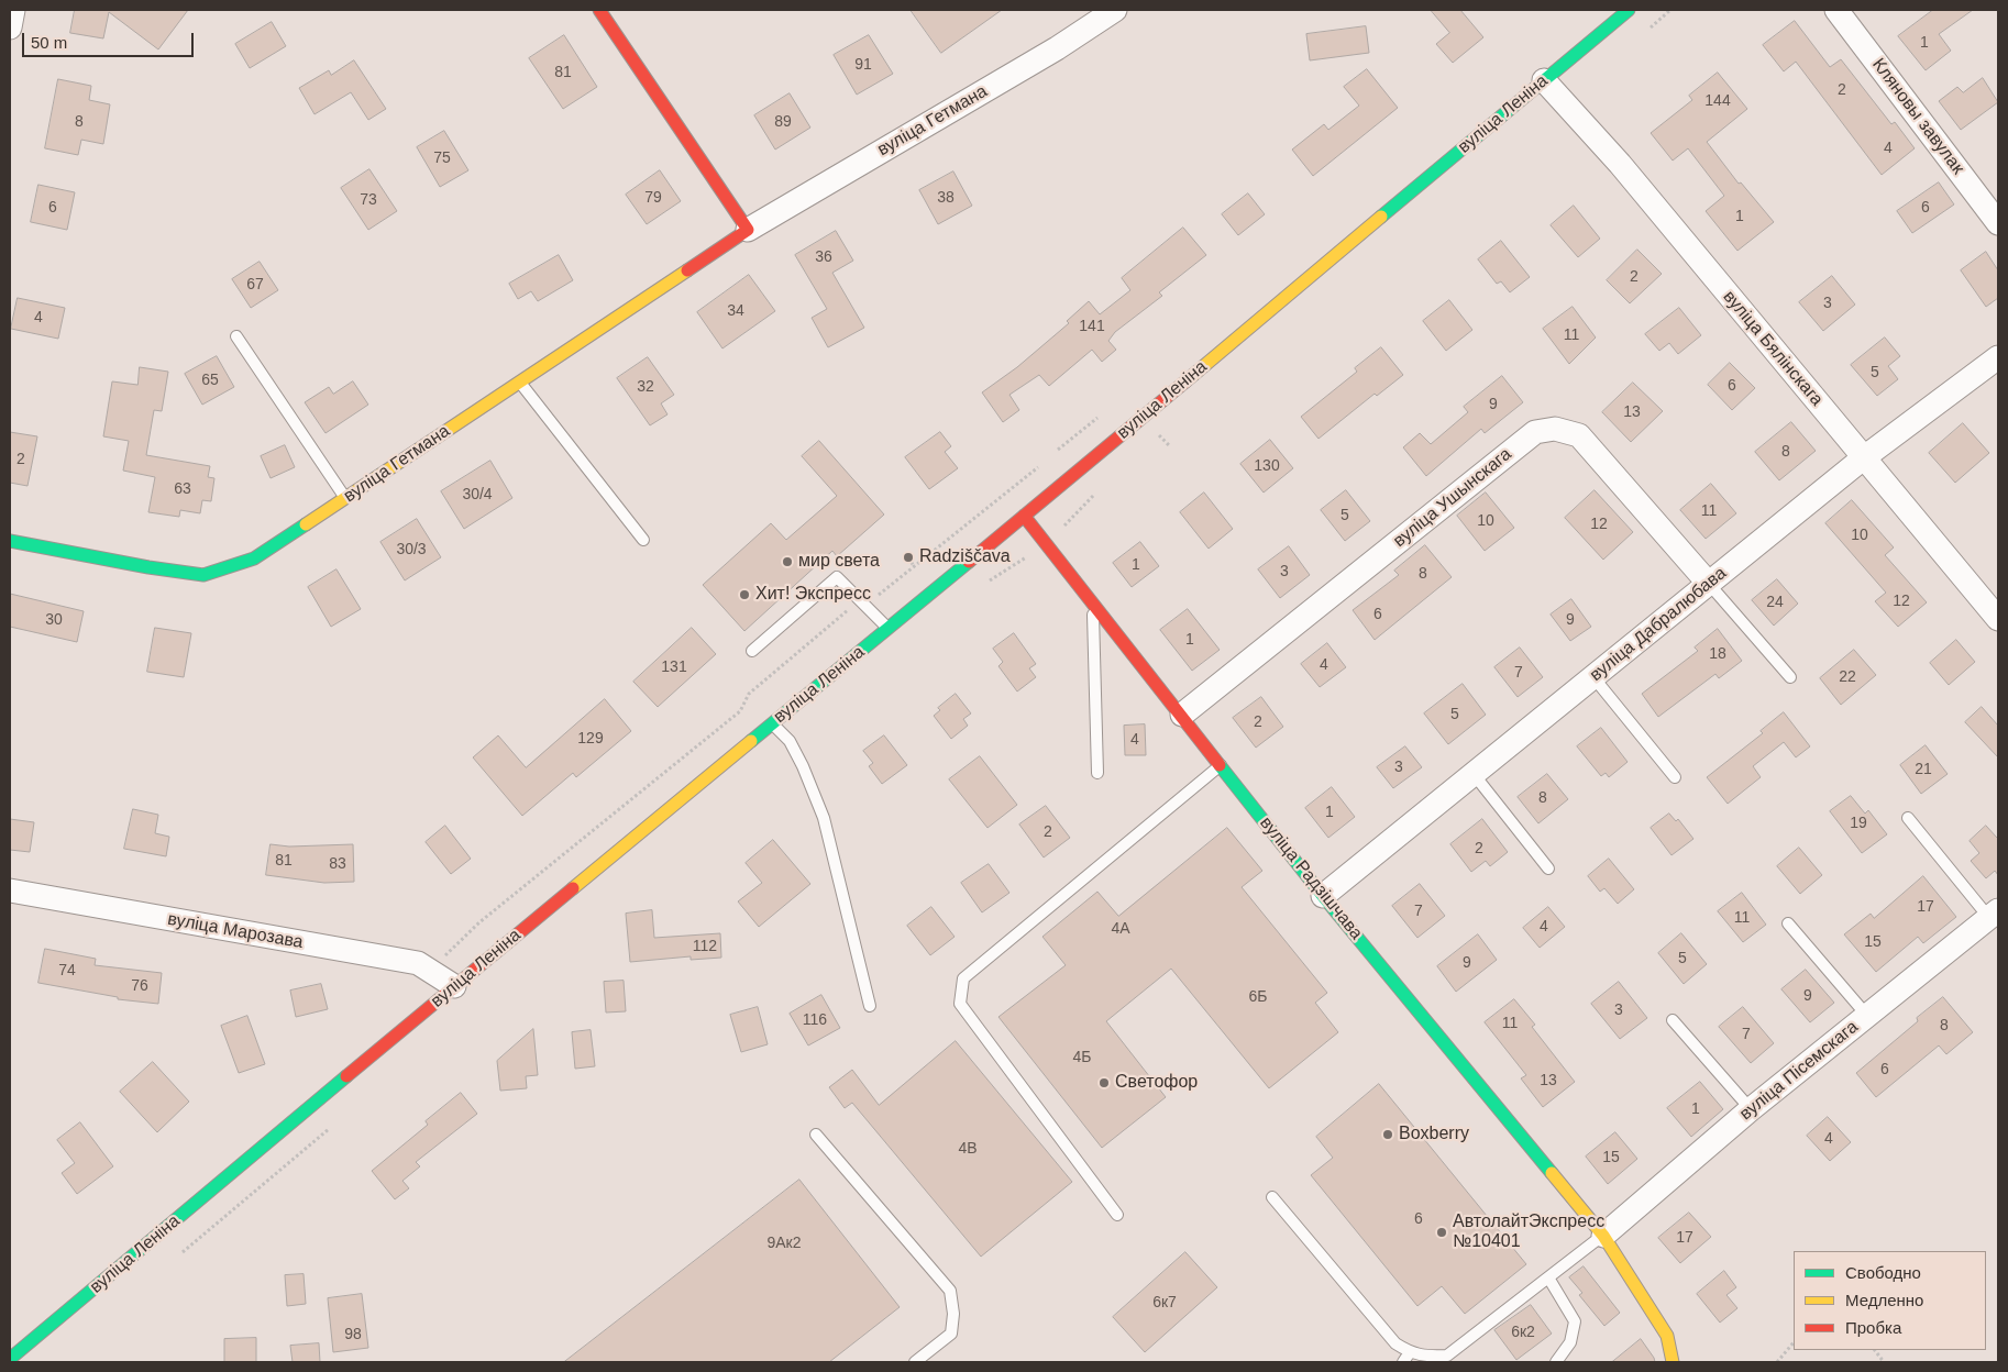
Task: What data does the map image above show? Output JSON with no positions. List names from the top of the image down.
{
  "streets": {
    "street": [
      "вуліца Леніна",
      "Кляновы завулак",
      "вуліца Гетмана",
      "вуліца Бялінскага",
      "вуліца Ушынскага",
      "вуліца Дабралюбава",
      "вуліца Радзішчава",
      "вуліца Марозава",
      "вуліца Пісемскага"
    ]
  },
  "crossings": [
    ["вуліца Леніна", "вуліца Бялінскага"],
    ["вуліца Леніна", "вуліца Радзішчава"],
    ["вуліца Леніна", "вуліца Марозава"],
    ["вуліца Бялінскага", "вуліца Дабралюбава"],
    ["вуліца Ушынскага", "вуліца Дабралюбава"],
    ["вуліца Ушынскага", "вуліца Радзішчава"],
    ["вуліца Дабралюбава", "вуліца Радзішчава"],
    ["вуліца Радзішчава", "вуліца Пісемскага"]
  ],
  "places": [
    "Radziščava",
    "мир света",
    "Хит! Экспресс",
    "Светофор",
    "Boxberry",
    "АвтолайтЭкспресс №10401"
  ],
  "house_numbers": [
    "1",
    "91",
    "81",
    "2",
    "144",
    "8",
    "89",
    "4",
    "75",
    "79",
    "38",
    "73",
    "6",
    "6",
    "1",
    "36",
    "2",
    "67",
    "3",
    "34",
    "4",
    "141",
    "11",
    "5",
    "65",
    "6",
    "32",
    "9",
    "13",
    "8",
    "2",
    "130",
    "63",
    "30/4",
    "11",
    "5",
    "10",
    "12",
    "10",
    "30/3",
    "1",
    "3",
    "8",
    "12",
    "24",
    "6",
    "30",
    "9",
    "1",
    "18",
    "4",
    "131",
    "7",
    "22",
    "5",
    "2",
    "129",
    "4",
    "3",
    "21",
    "8",
    "1",
    "19",
    "2",
    "2",
    "81",
    "83",
    "17",
    "7",
    "11",
    "4",
    "4А",
    "15",
    "112",
    "5",
    "9",
    "74",
    "76",
    "9",
    "6Б",
    "3",
    "116",
    "11",
    "8",
    "7",
    "4Б",
    "6",
    "13",
    "1",
    "4",
    "4В",
    "15",
    "6",
    "17",
    "9Ак2",
    "6к7",
    "6к2",
    "98"
  ],
  "legend": ["Свободно", "Медленно", "Пробка"],
  "scale_bar": "50 m"
}
